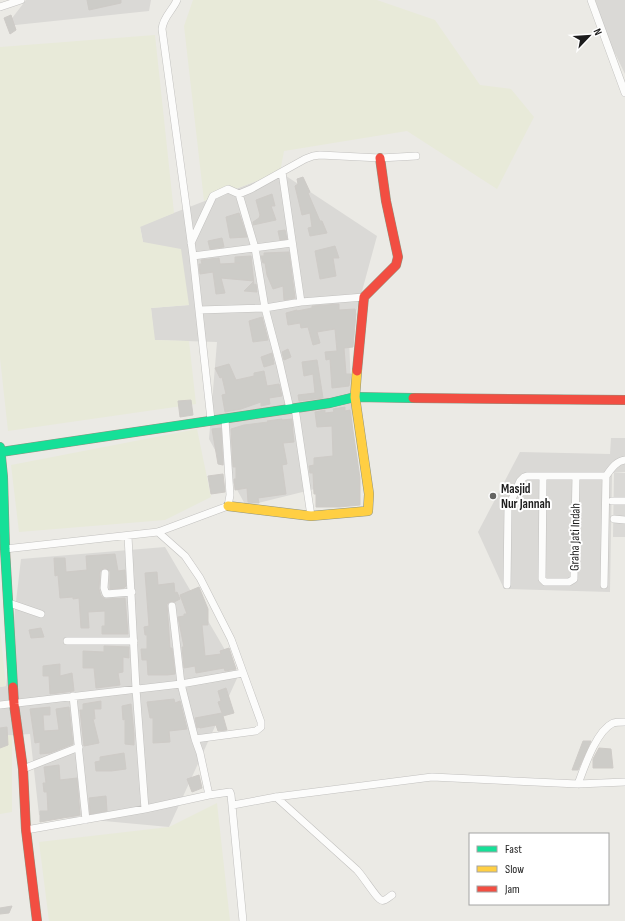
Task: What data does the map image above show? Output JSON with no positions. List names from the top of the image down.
{
  "streets": {
    "street": ["Graha Jati Indah"]
  },
  "places": ["Masjid Nur Jannah"],
  "legend": ["Fast", "Slow", "Jam"],
  "north": "top right"
}
